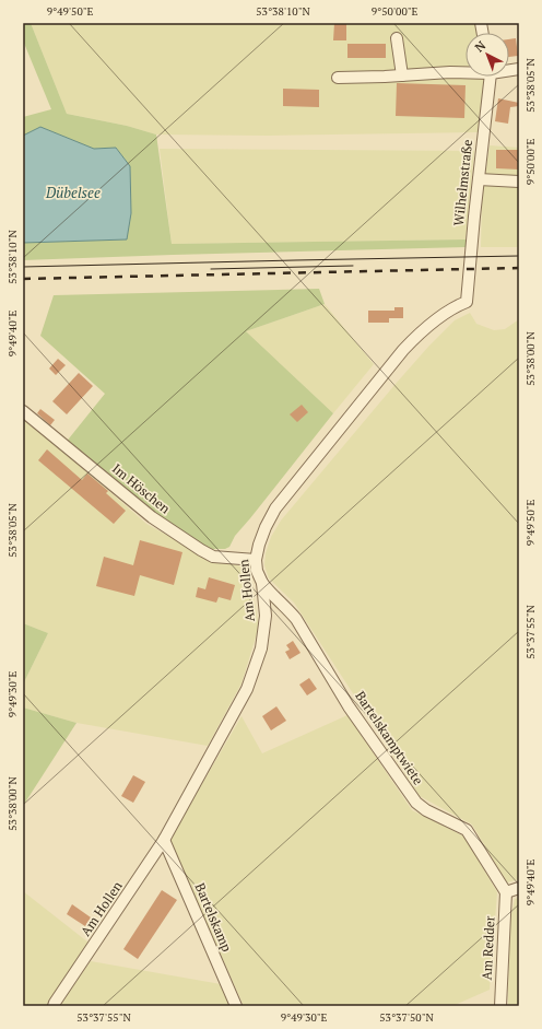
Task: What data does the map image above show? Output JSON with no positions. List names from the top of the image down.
{
  "streets": {
    "street": [
      "Wilhelmstraße",
      "Im Höschen",
      "Am Hollen",
      "Bartelskamptwiete",
      "Bartelskamp",
      "Am Redder"
    ]
  },
  "crossings": [
    ["Wilhelmstraße", "Am Hollen"],
    ["Im Höschen", "Am Hollen"],
    ["Am Hollen", "Bartelskamptwiete"],
    ["Am Hollen", "Bartelskamp"],
    ["Bartelskamptwiete", "Am Redder"]
  ],
  "water": ["Dübelsee"],
  "north": "top left",
  "coordinates": [
    "9°49'50\"E",
    "53°38'10\"N",
    "9°50'00\"E",
    "53°38'05\"N",
    "9°49'40\"E",
    "53°38'00\"N",
    "53°37'55\"N",
    "9°49'30\"E",
    "53°37'50\"N"
  ]
}
